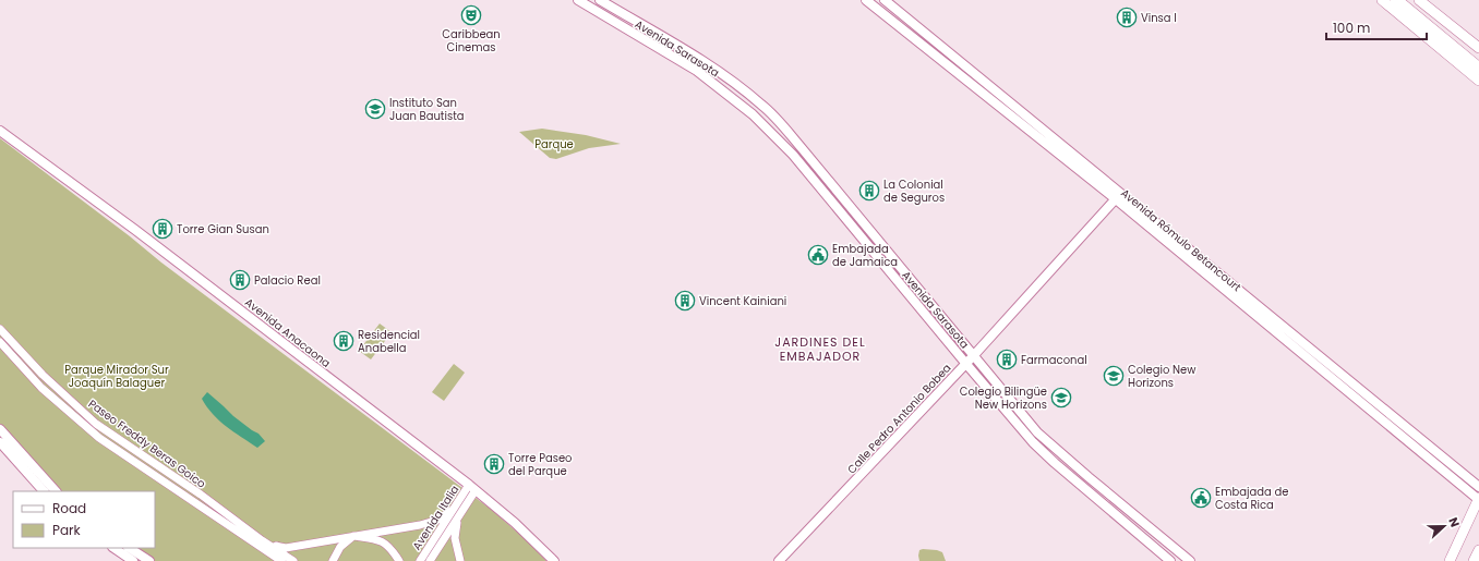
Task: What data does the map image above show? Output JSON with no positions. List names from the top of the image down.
{
  "streets": {
    "main road": [
      "Avenida Sarasota",
      "Avenida Rómulo Betancourt",
      "Avenida Anacaona",
      "Calle Pedro Antonio Bobea"
    ],
    "street": ["Paseo Freddy Beras Goico", "Avenida Italia"]
  },
  "crossings": [
    ["Avenida Sarasota", "Calle Pedro Antonio Bobea"],
    ["Avenida Rómulo Betancourt", "Calle Pedro Antonio Bobea"],
    ["Avenida Anacaona", "Avenida Italia"]
  ],
  "districts": ["JARDINES DEL EMBAJADOR"],
  "parks": ["Parque", "Parque Mirador Sur Joaquín Balaguer"],
  "places": {
    "theatre": ["Caribbean Cinemas"],
    "building": [
      "Vinsa I",
      "La Colonial de Seguros",
      "Torre Gian Susan",
      "Palacio Real",
      "Vincent Kainiani",
      "Residencial Anabella",
      "Farmaconal",
      "Torre Paseo del Parque"
    ],
    "school or university": ["Instituto San Juan Bautista", "Colegio New Horizons", "Colegio Bilingüe New Horizons"],
    "public building": ["Embajada de Jamaica", "Embajada de Costa Rica"]
  },
  "legend": ["Road", "Park"],
  "scale_bar": "100 m",
  "north": "right"
}
